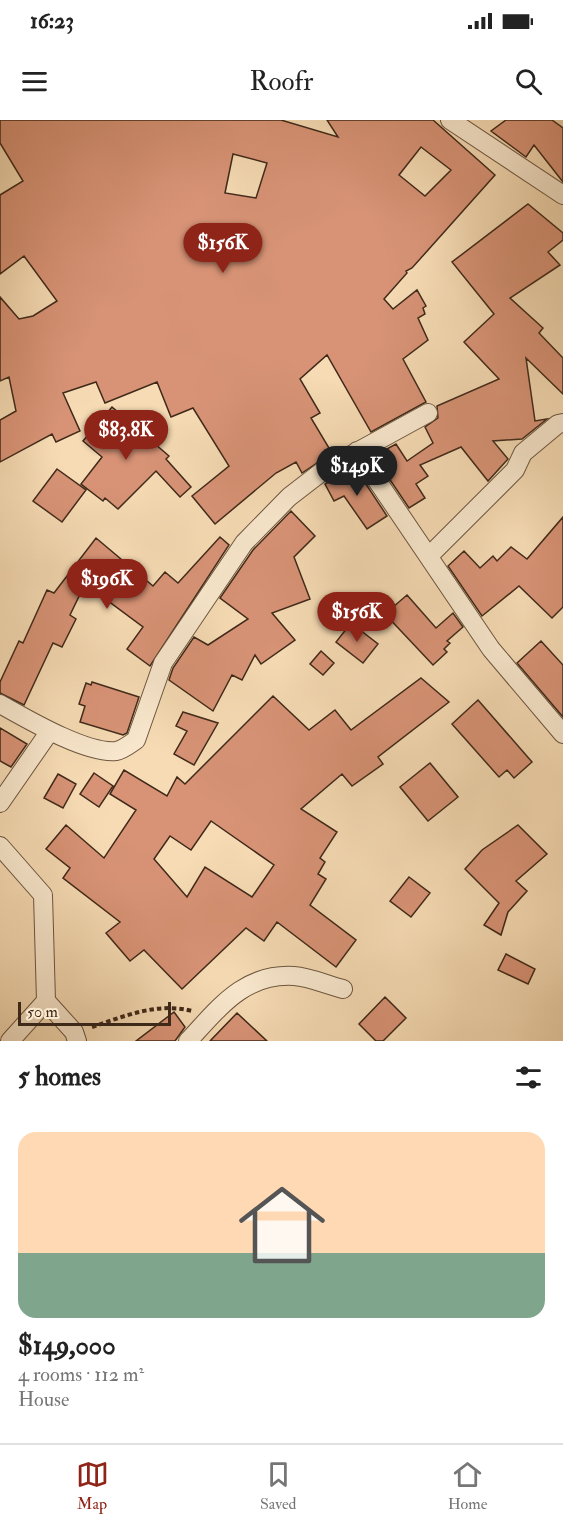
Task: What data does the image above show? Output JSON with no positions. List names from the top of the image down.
{
  "scale_bar": "50 m",
  "page": {
    "status": "16:23",
    "header": "Roofr",
    "price": [
      "$156K",
      "$83.8K",
      "$149K",
      "$196K",
      "$156K"
    ],
    "scale": "50 m",
    "heading": "5 homes",
    "list": [
      {
        "name": "$149,000",
        "note": "4 rooms · 112 m² · House"
      }
    ],
    "tabs": ["Map", "Saved", "Home"]
  }
}
